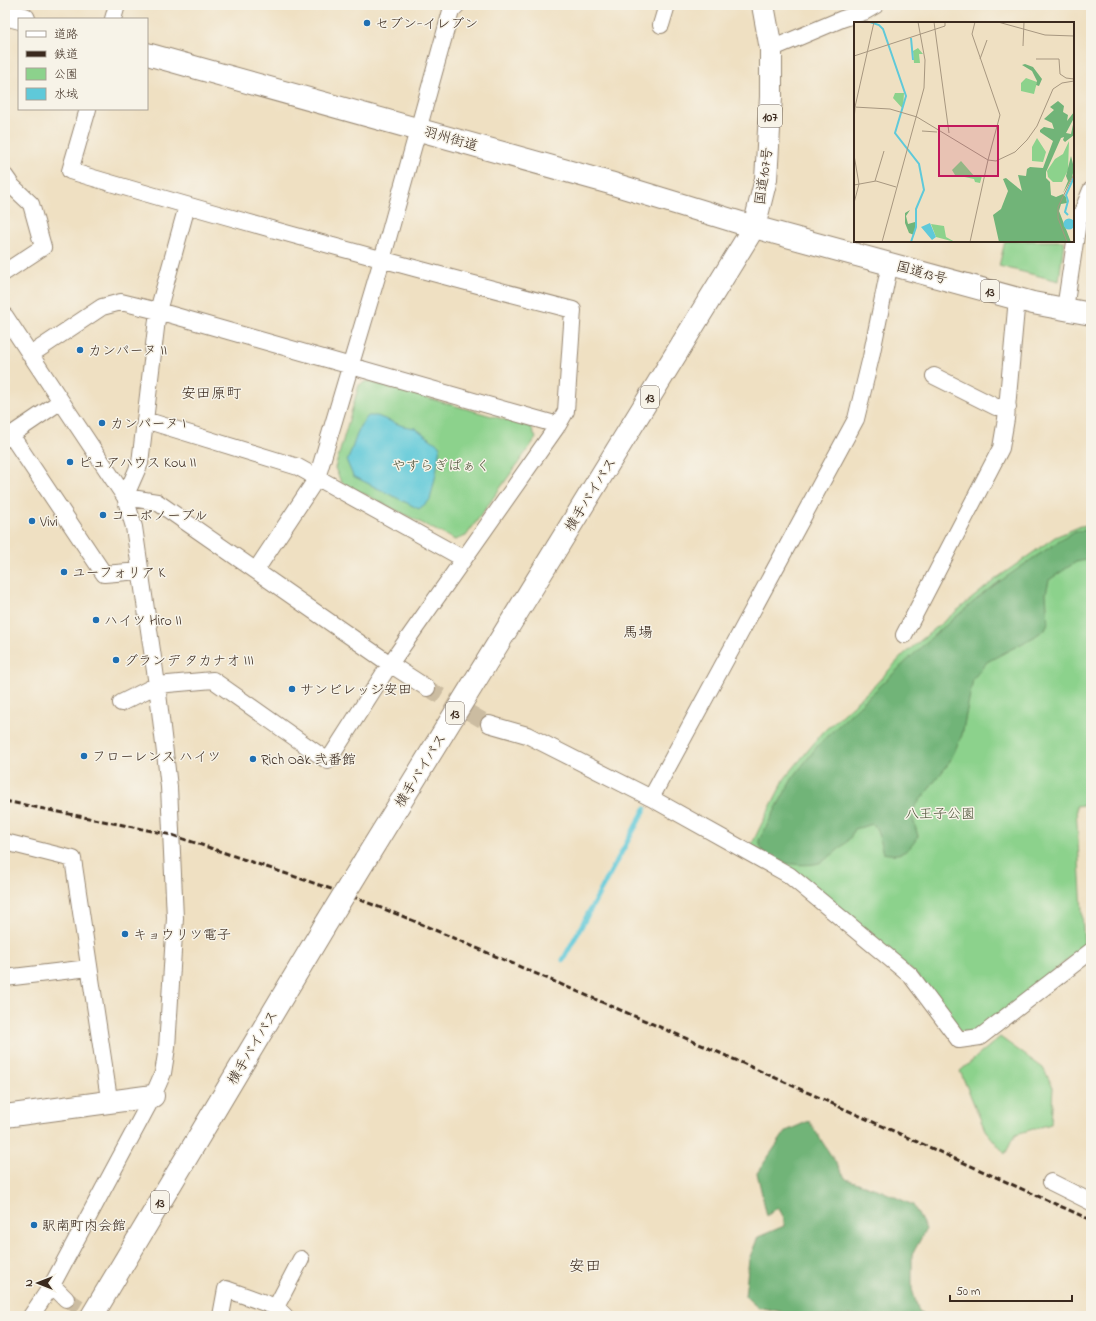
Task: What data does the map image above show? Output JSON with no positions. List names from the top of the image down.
{
  "streets": {
    "main road": [
      "107",
      "羽州街道",
      "国道107号",
      "国道13号",
      "13",
      "横手バイパス"
    ]
  },
  "crossings": [
    ["羽州街道", "国道107号"],
    ["羽州街道", "国道13号"],
    ["羽州街道", "横手バイパス"],
    ["国道107号", "国道13号"],
    ["国道107号", "横手バイパス"],
    ["国道13号", "横手バイパス"]
  ],
  "districts": ["安田原町", "馬場", "安田"],
  "parks": ["やすらぎぱぁく", "八王子公園"],
  "places": [
    "セブン-イレブン",
    "カンパーヌ II",
    "カンパーヌ I",
    "ピュアハウス Kou II",
    "コーポノーブル",
    "Vivi",
    "ユーフォリア K",
    "ハイツ Hiro II",
    "グランデ タカナオ III",
    "サンビレッジ安田",
    "フローレンス ハイツ",
    "Rich Oak 弐番館",
    "キョウリツ電子",
    "駅南町内会館"
  ],
  "legend": [
    "道路",
    "鉄道",
    "公園",
    "水域"
  ],
  "scale_bar": "50 m",
  "north": "left"
}
